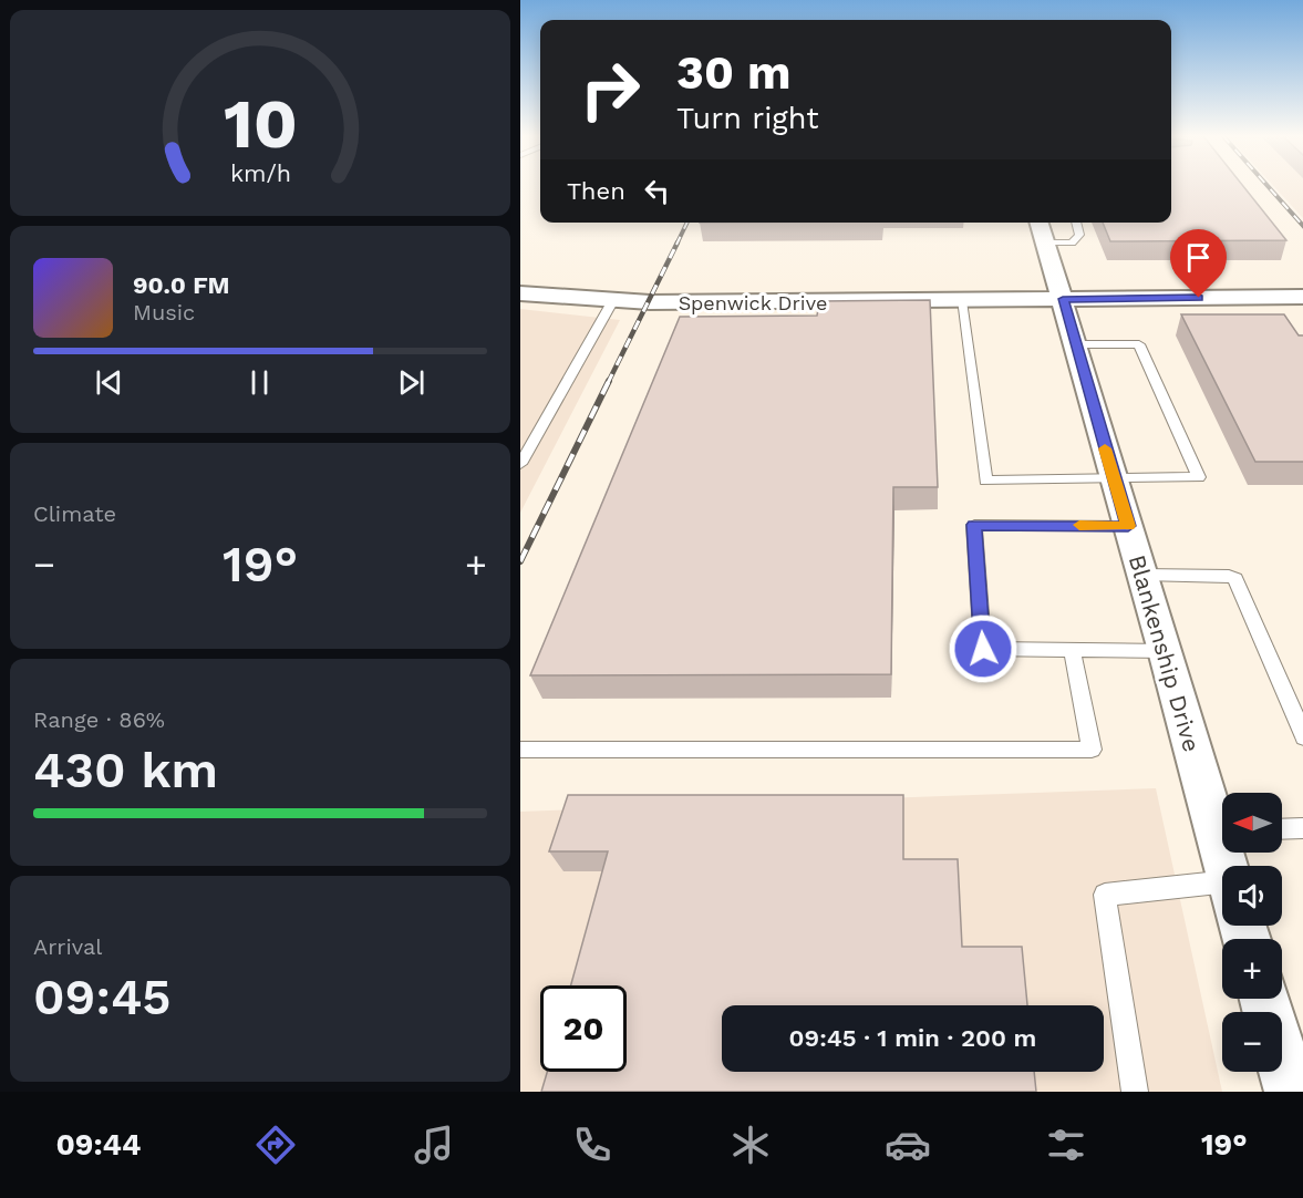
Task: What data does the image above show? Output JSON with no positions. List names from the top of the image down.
{
  "streets": {
    "street": ["Spenwick Drive", "Blankenship Drive"]
  },
  "crossings": [
    ["Spenwick Drive", "Blankenship Drive"]
  ],
  "north": "left",
  "page": {
    "turn": ["30 m", "Turn right"],
    "then": "Then",
    "song": ["90.0 FM", "Music"],
    "tile": [
      "Climate",
      ["Range · 86%", "430 km"],
      ["Arrival", "09:45"]
    ],
    "heat": ["−", "19°", "+"],
    "map_buttons": ["+", "−"],
    "limit": "20",
    "trip": "09:45 · 1 min · 200 m",
    "tabs": ["09:44", "19°"],
    "gauge": ["10", "km/h"]
  }
}
